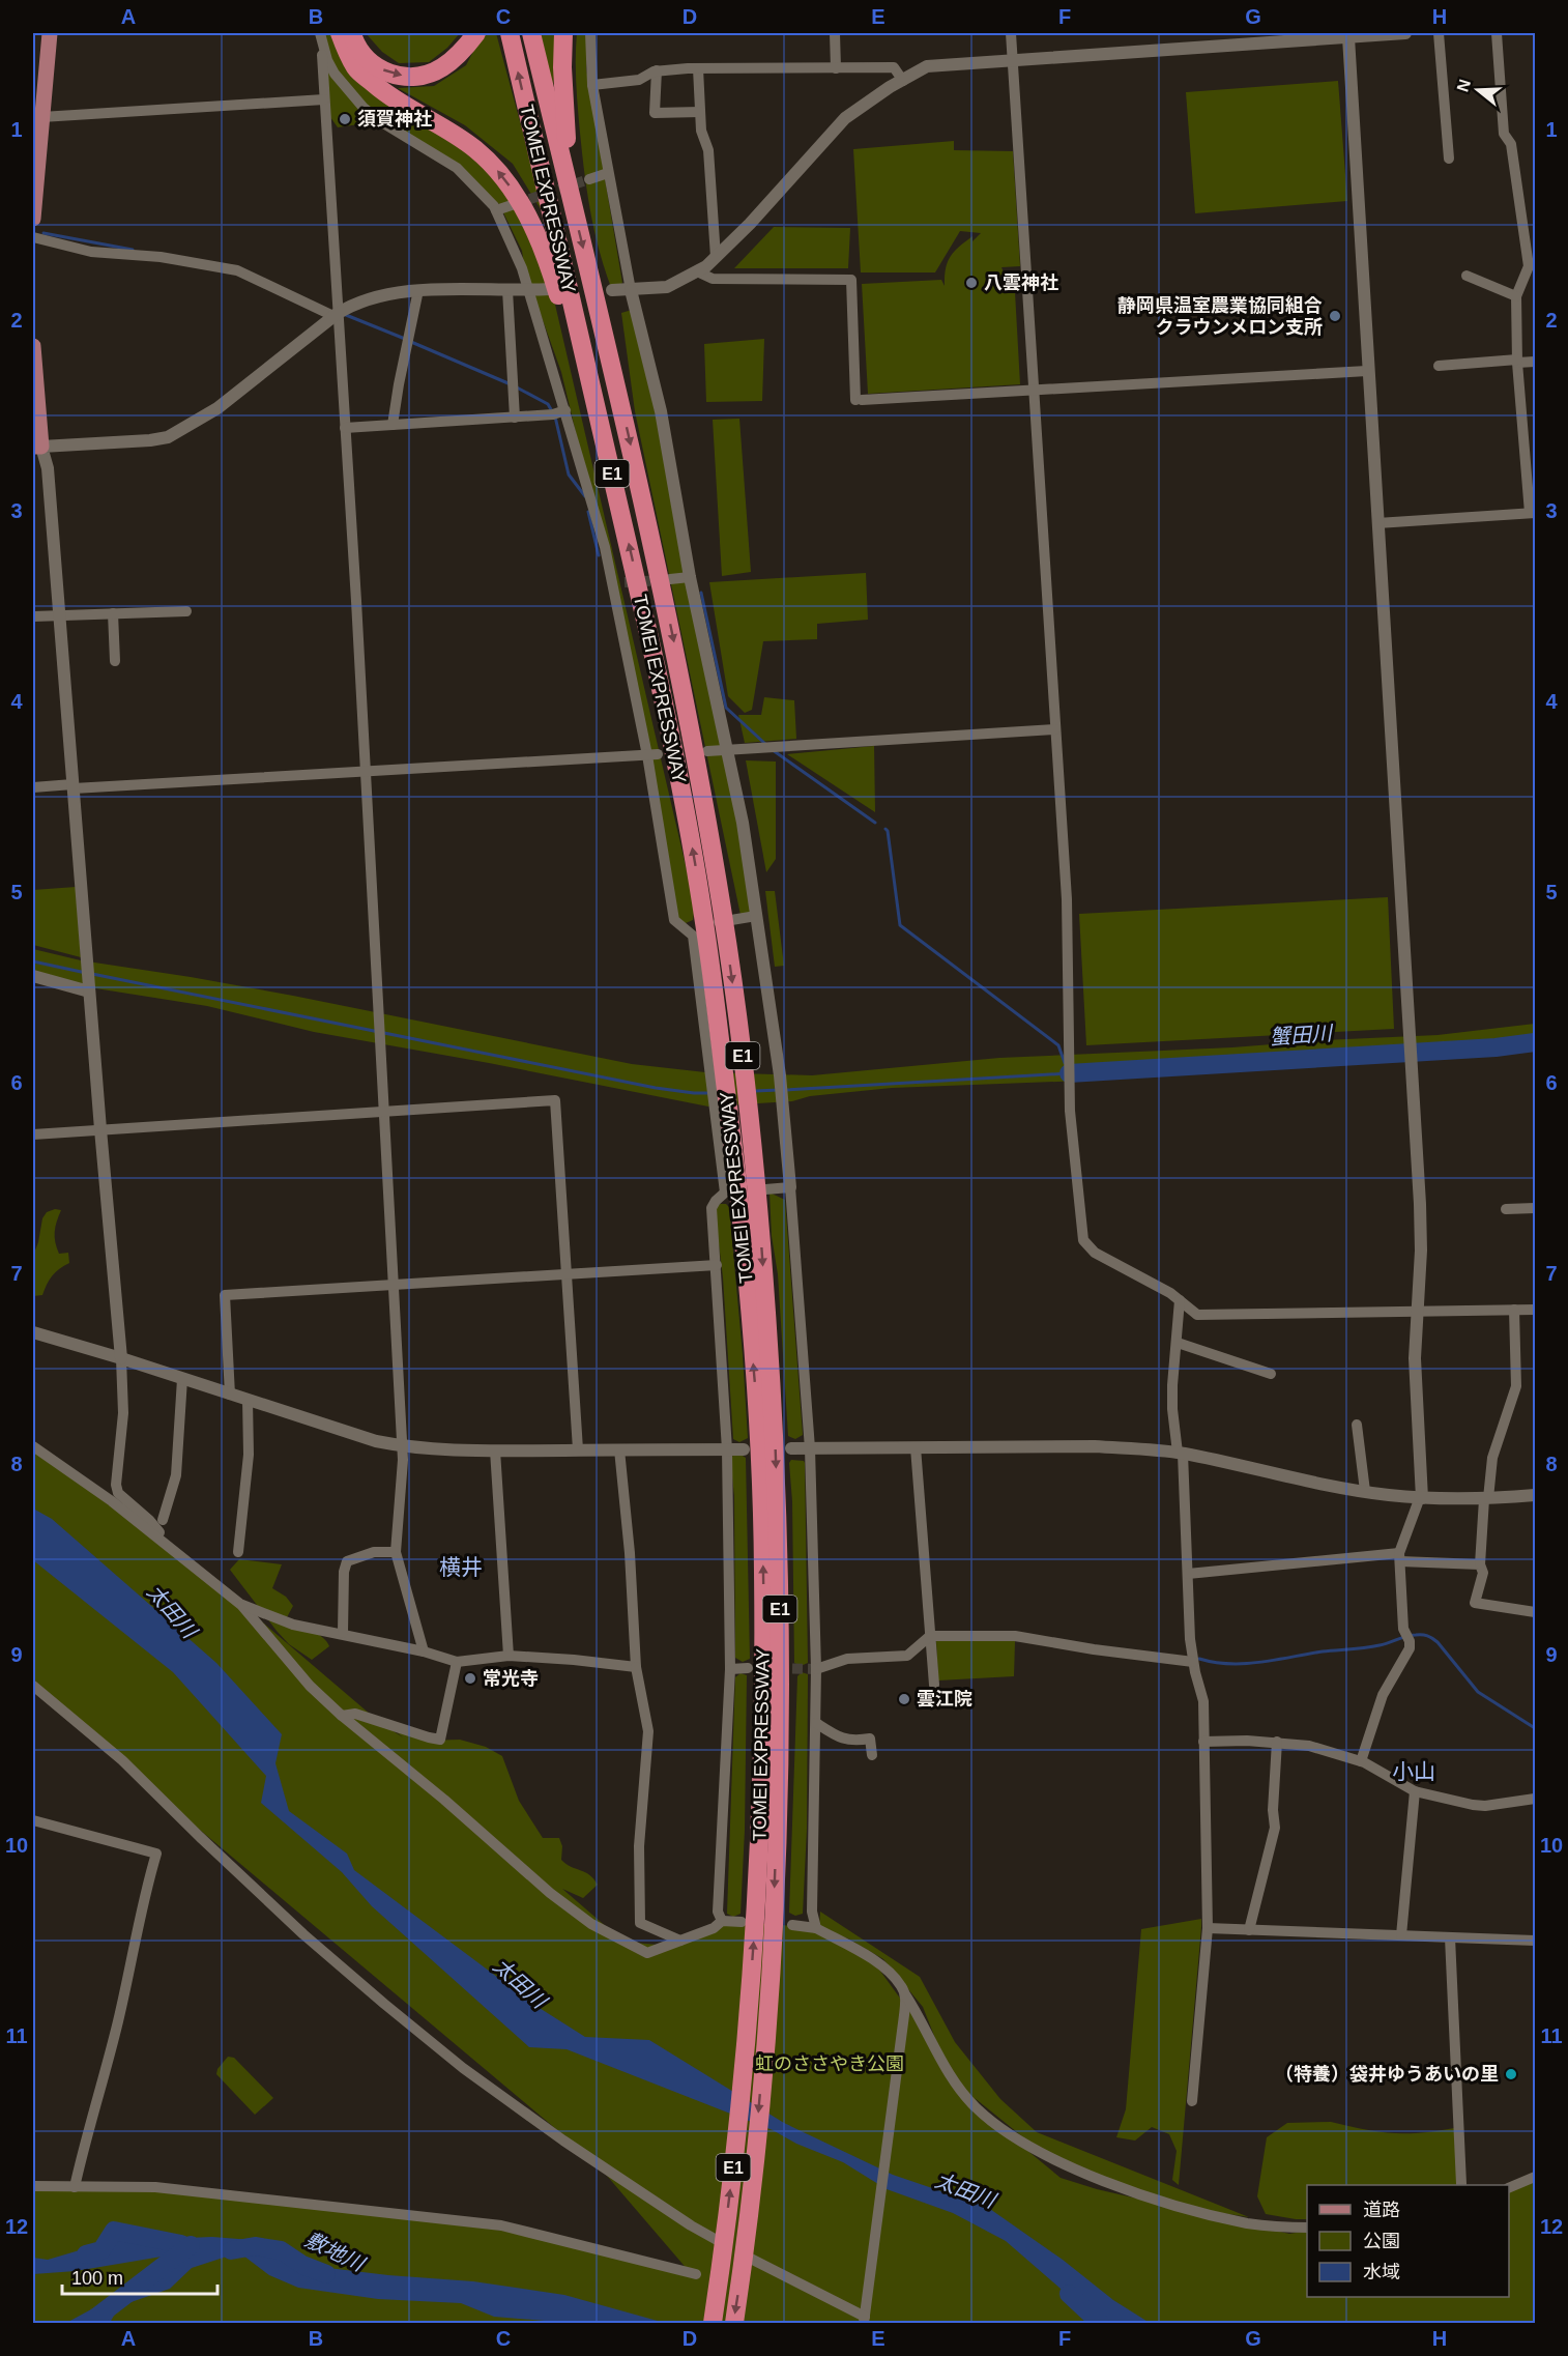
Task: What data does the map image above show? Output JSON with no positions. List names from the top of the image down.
{
  "streets": {
    "highway": ["TOMEI EXPRESSWAY", "E1"]
  },
  "districts": ["横井", "小山"],
  "water": ["蟹田川", "太田川", "敷地川"],
  "parks": ["虹のささやき公園"],
  "places": [
    "須賀神社",
    "八雲神社",
    "静岡県温室農業協同組合 クラウンメロン支所",
    "常光寺",
    "雲江院",
    "（特養）袋井ゆうあいの里"
  ],
  "legend": ["道路", "公園", "水域"],
  "scale_bar": "100 m",
  "north": "left",
  "grid": {
    "columns": [
      "A",
      "B",
      "C",
      "D",
      "E",
      "F",
      "G",
      "H"
    ],
    "rows": [
      "1",
      "2",
      "3",
      "4",
      "5",
      "6",
      "7",
      "8",
      "9",
      "10",
      "11",
      "12"
    ]
  }
}
